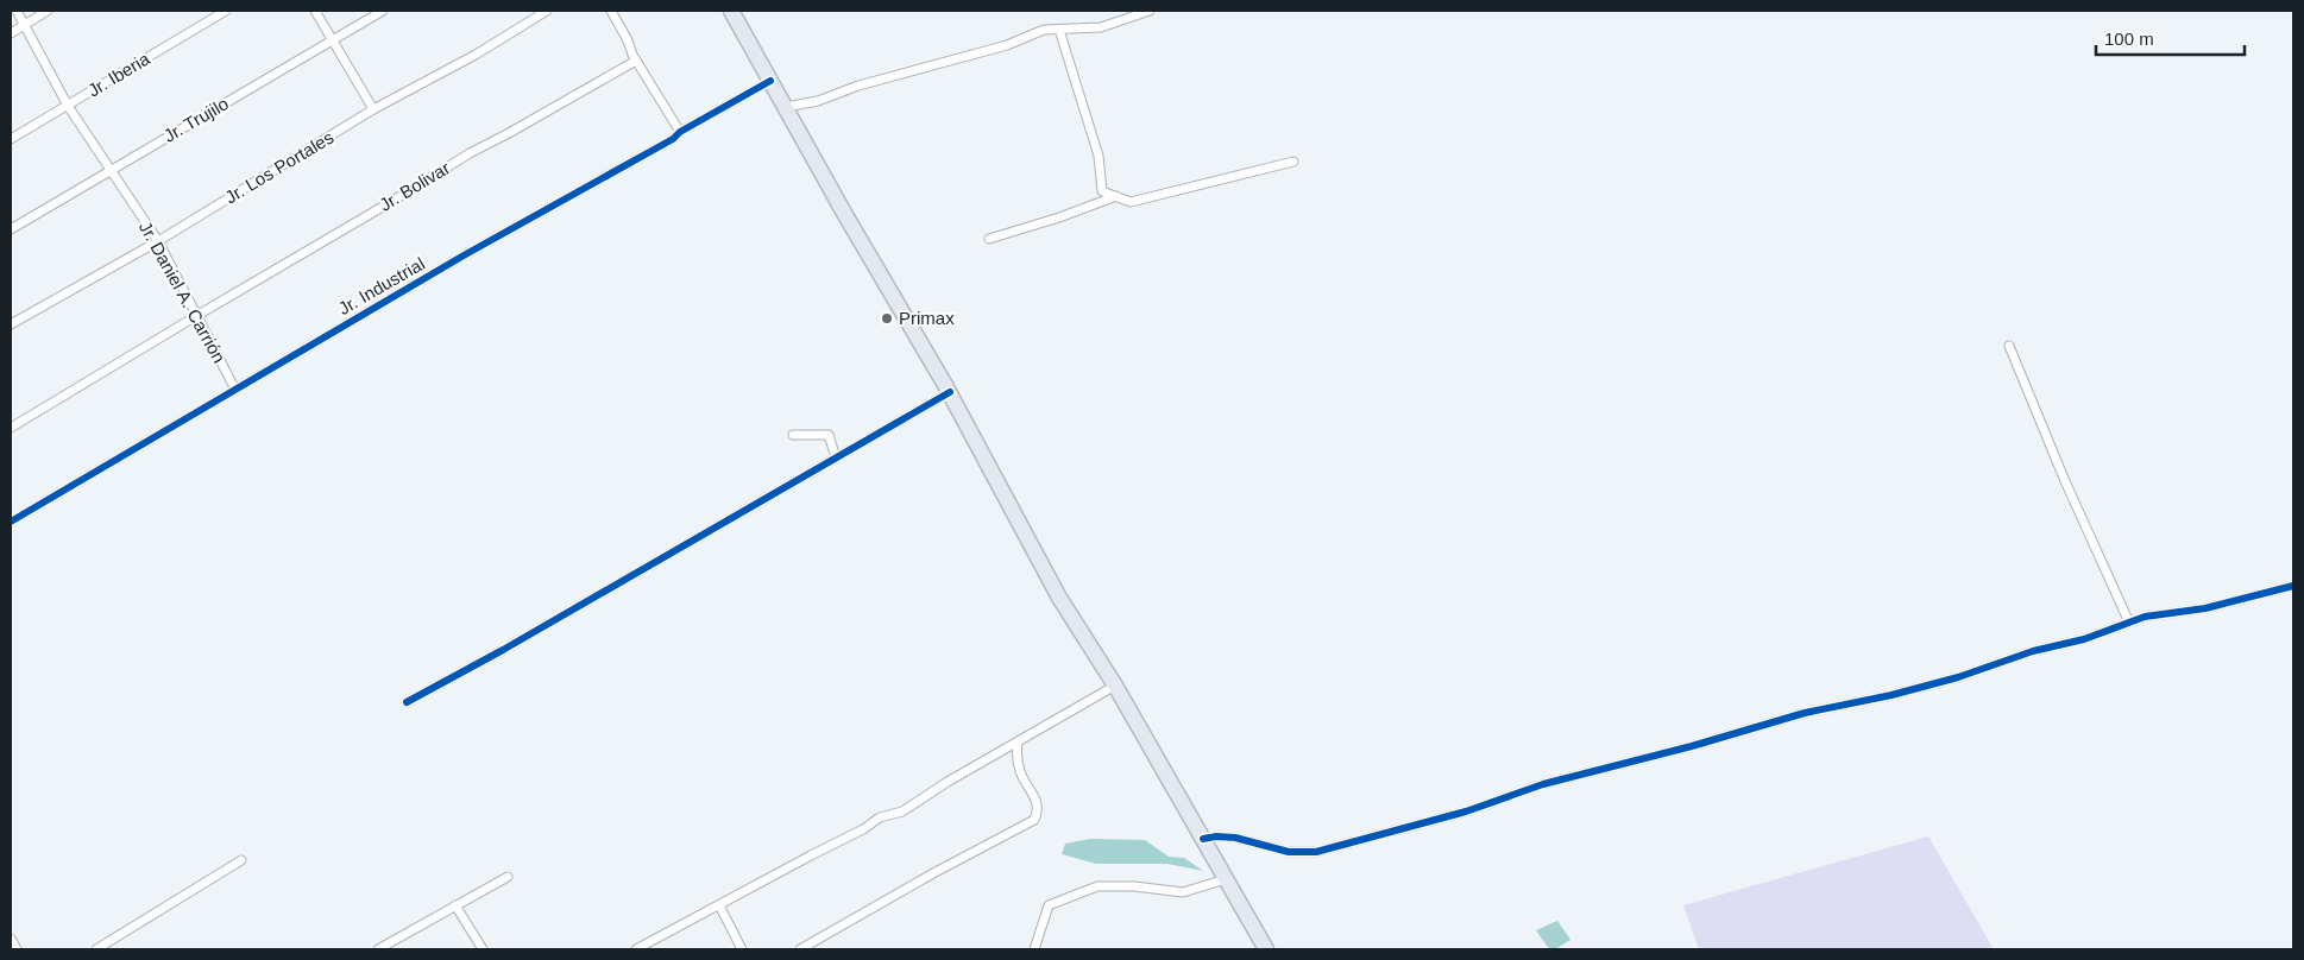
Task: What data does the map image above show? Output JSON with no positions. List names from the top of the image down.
{
  "streets": {
    "street": [
      "Jr. Iberia",
      "Jr. Trujilo",
      "Jr. Los Portales",
      "Jr. Bolivar",
      "Jr. Industrial",
      "Jr. Daniel A. Carrión"
    ]
  },
  "crossings": [
    ["Jr. Iberia", "Jr. Daniel A. Carrión"],
    ["Jr. Trujilo", "Jr. Daniel A. Carrión"],
    ["Jr. Los Portales", "Jr. Daniel A. Carrión"],
    ["Jr. Bolivar", "Jr. Daniel A. Carrión"],
    ["Jr. Industrial", "Jr. Daniel A. Carrión"]
  ],
  "places": ["Primax"],
  "scale_bar": "100 m"
}
